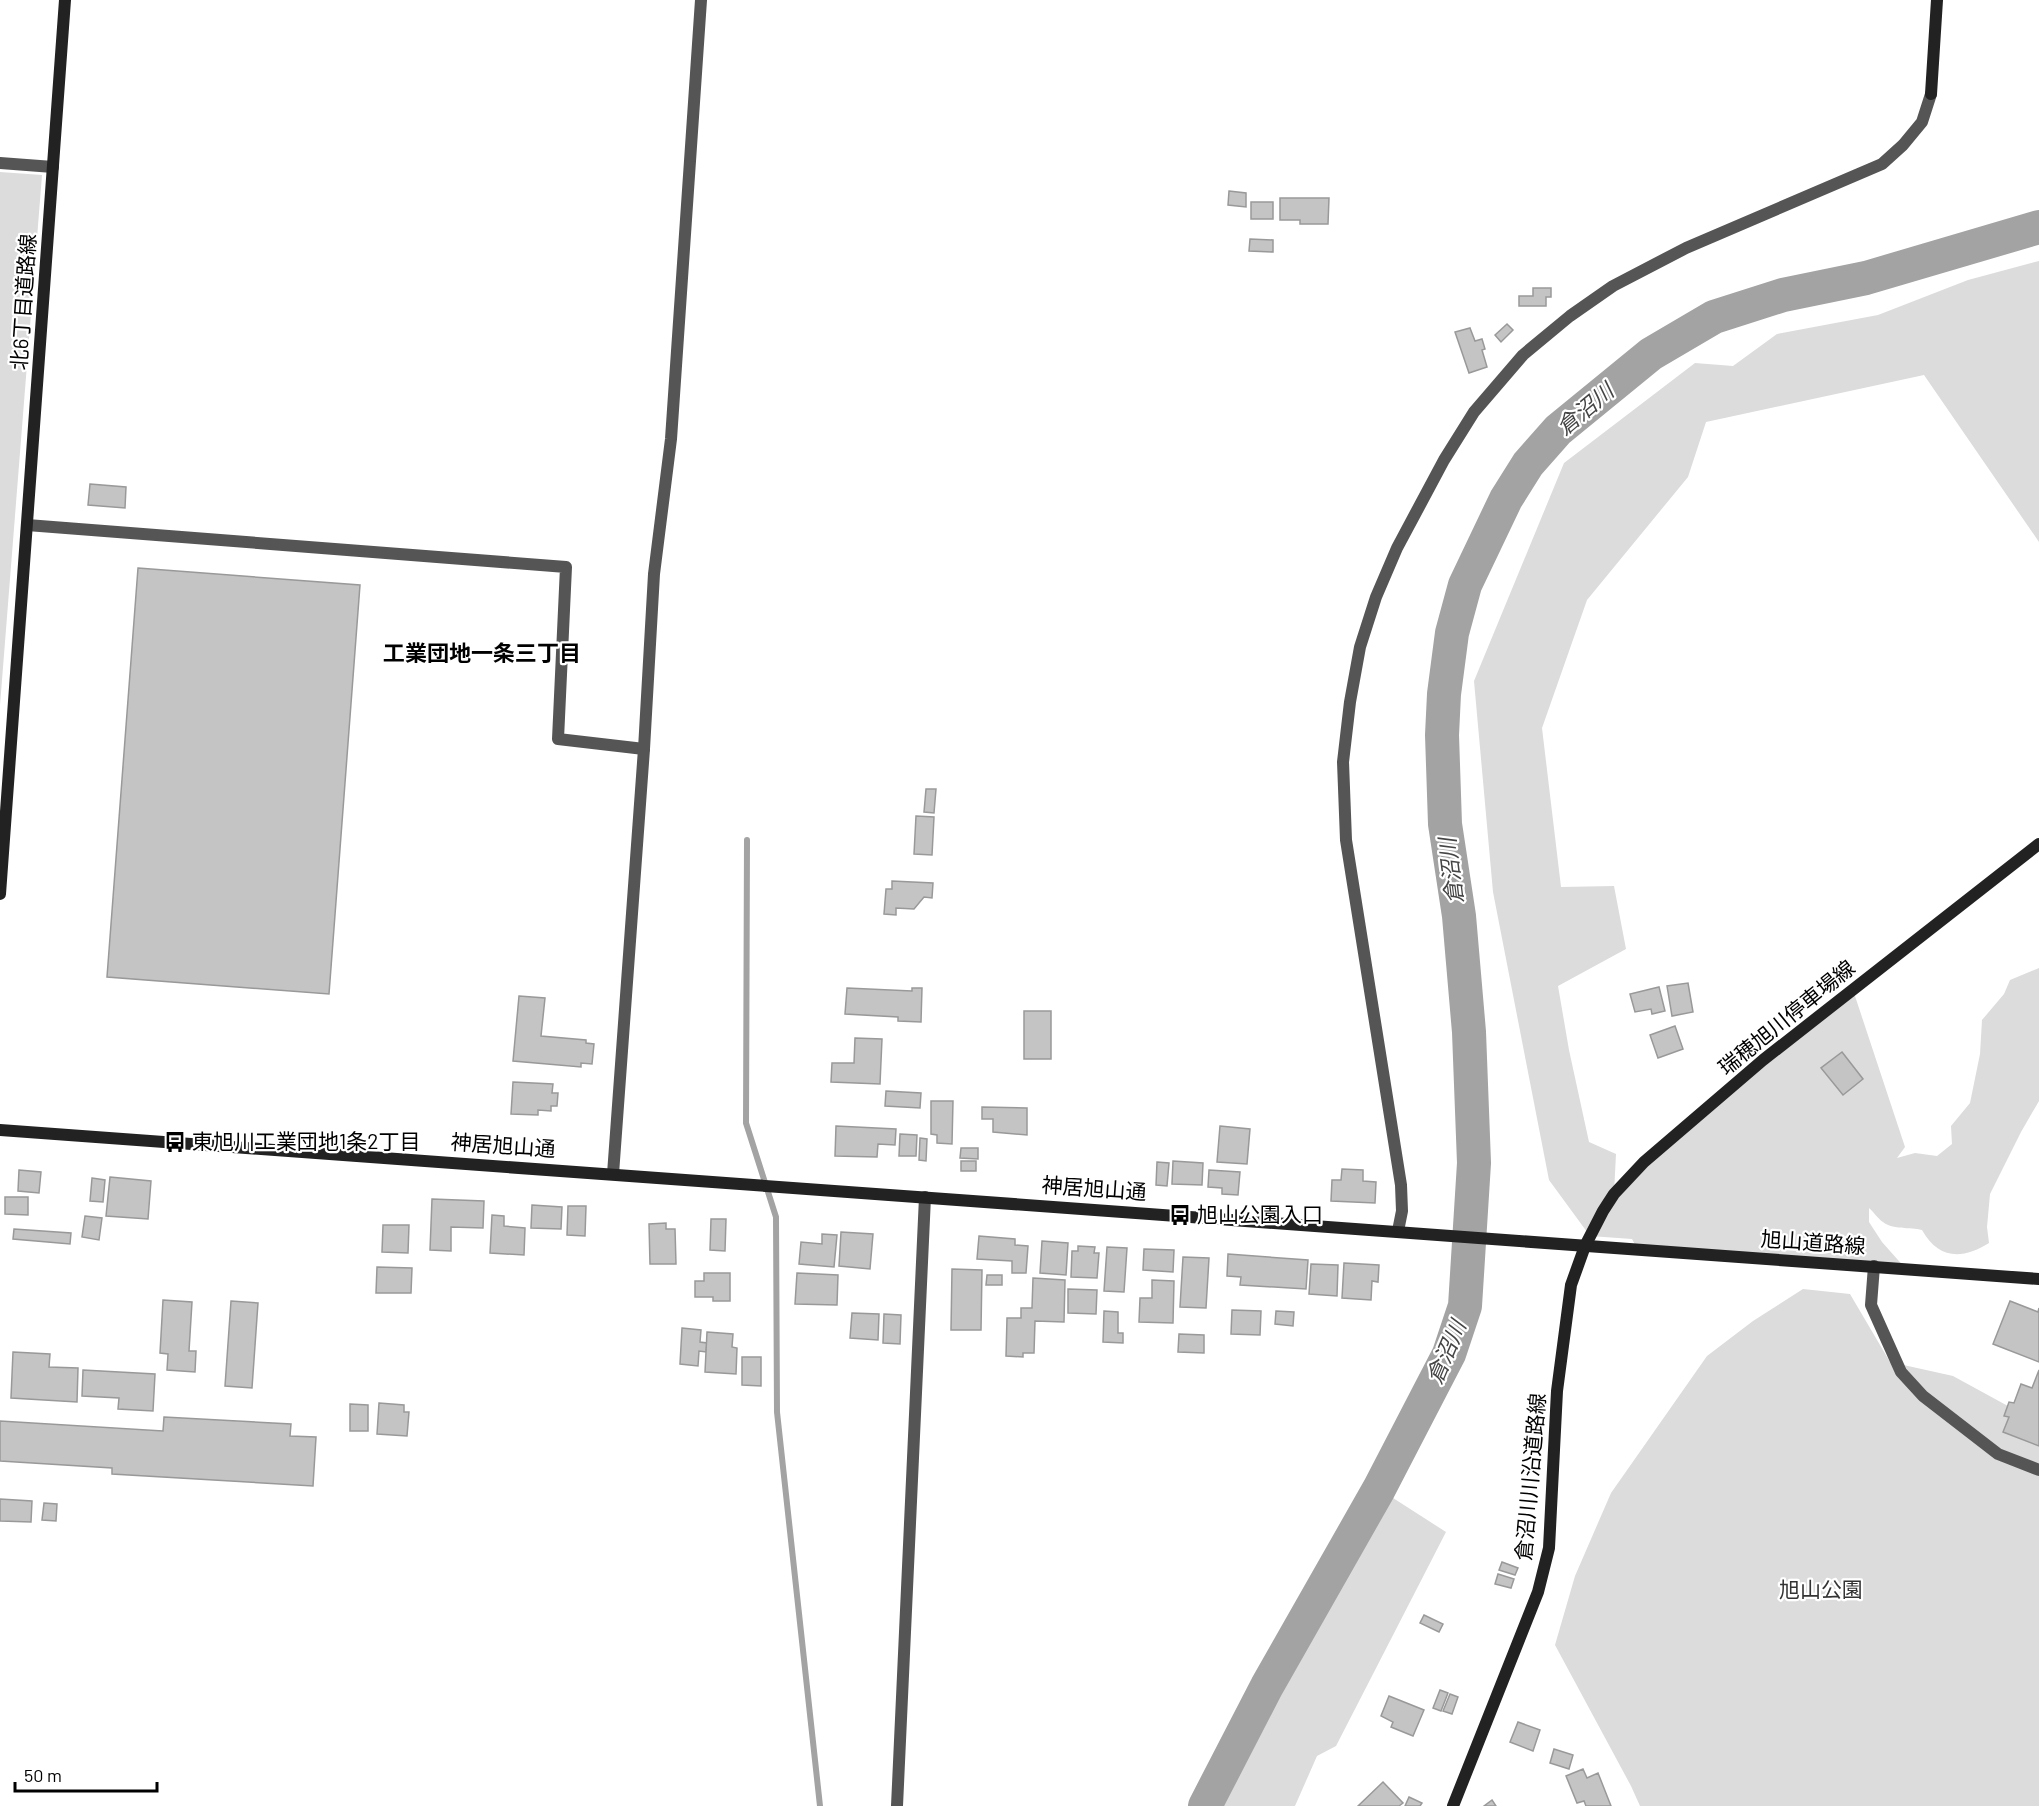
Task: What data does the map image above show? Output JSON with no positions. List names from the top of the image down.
{
  "streets": {
    "main road": [
      "北6丁目道路線",
      "瑞穂旭川停車場線",
      "神居旭山通",
      "旭山道路線",
      "倉沼川川沿道路線"
    ]
  },
  "crossings": [
    ["瑞穂旭川停車場線", "神居旭山通"],
    ["瑞穂旭川停車場線", "旭山道路線"],
    ["瑞穂旭川停車場線", "倉沼川川沿道路線"],
    ["神居旭山通", "旭山道路線"],
    ["神居旭山通", "倉沼川川沿道路線"],
    ["旭山道路線", "倉沼川川沿道路線"]
  ],
  "districts": ["工業団地一条三丁目"],
  "water": ["倉沼川"],
  "parks": ["旭山公園"],
  "places": {
    "bus stop": ["東旭川工業団地1条2丁目", "旭山公園入口"]
  },
  "scale_bar": "50 m"
}
